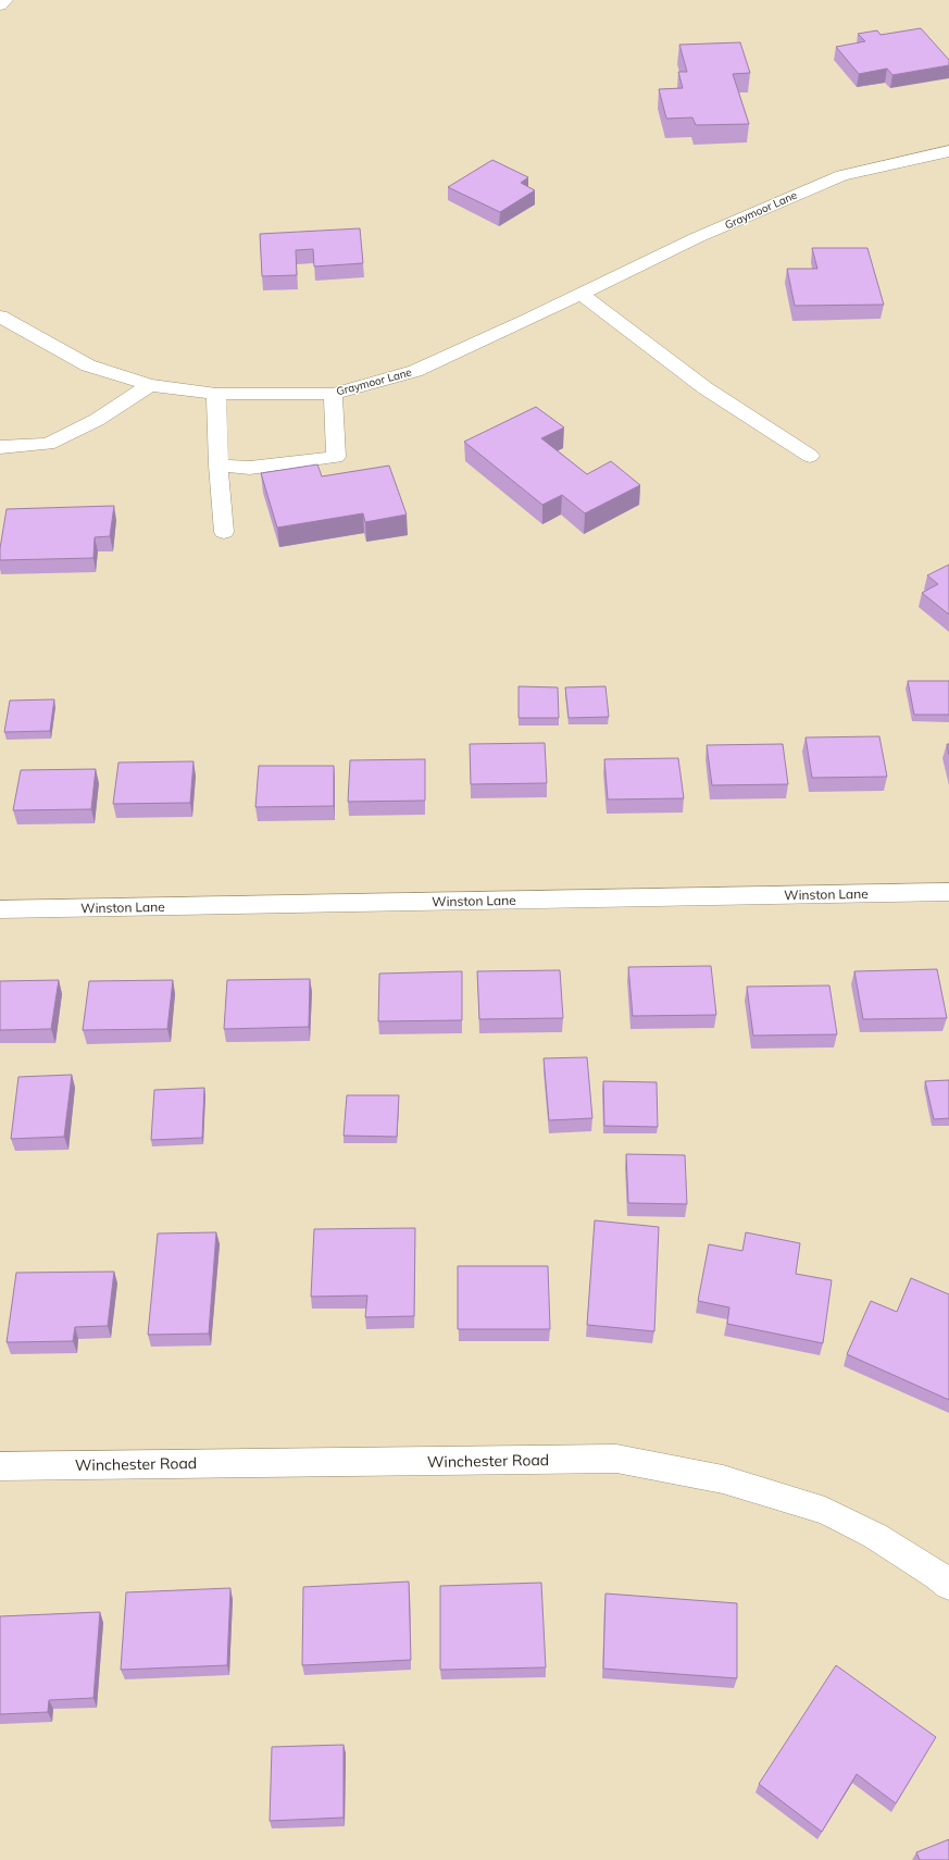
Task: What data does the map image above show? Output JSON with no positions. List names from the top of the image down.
{
  "streets": {
    "street": ["Graymoor Lane", "Winston Lane", "Winchester Road"]
  }
}
